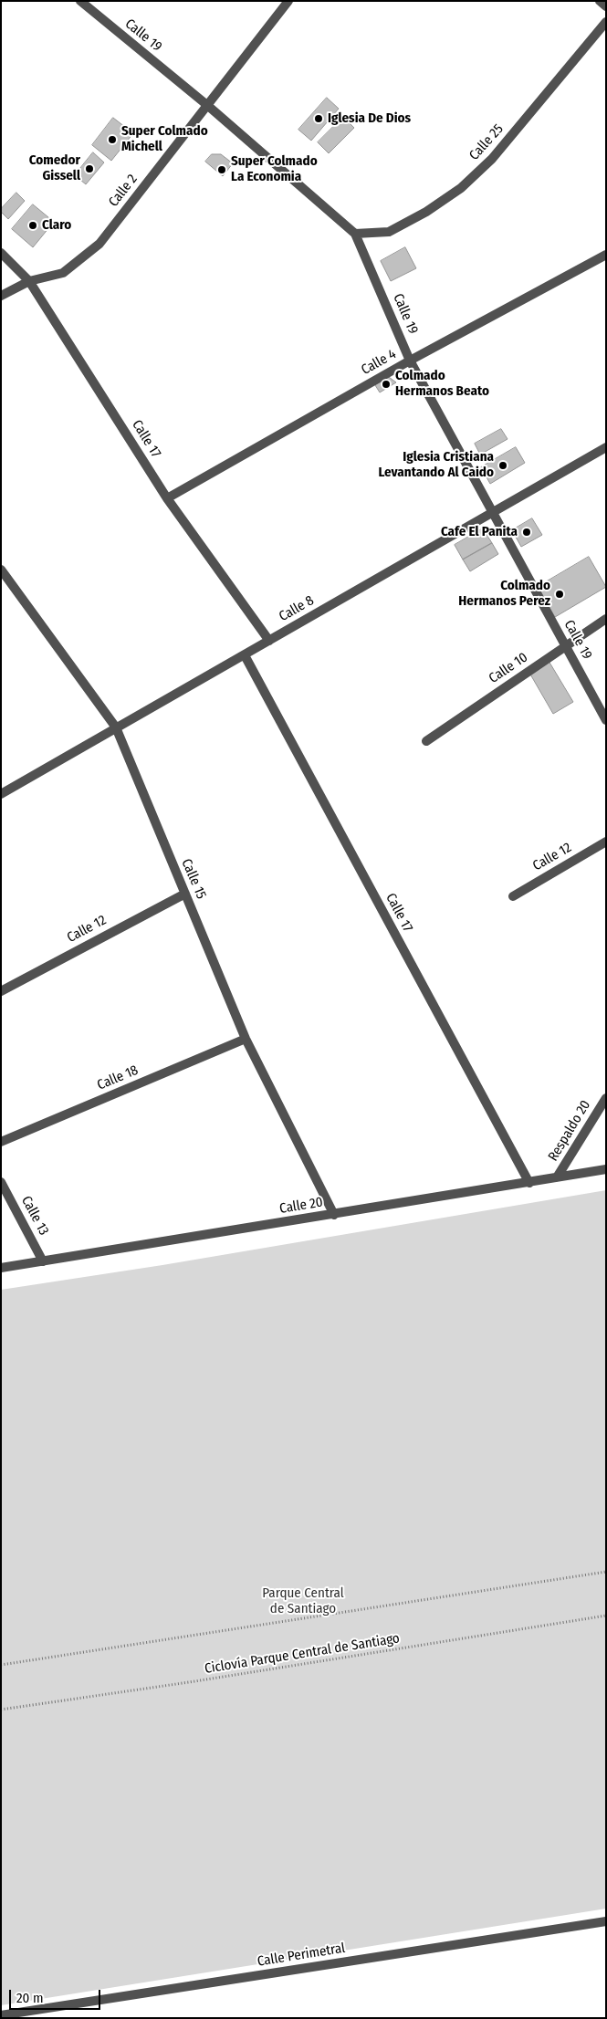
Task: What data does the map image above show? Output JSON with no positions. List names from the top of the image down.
{
  "streets": {
    "street": [
      "Calle 19",
      "Calle 25",
      "Calle 2",
      "Calle 4",
      "Calle 17",
      "Calle 8",
      "Calle 10",
      "Calle 12",
      "Calle 15",
      "Calle 18",
      "Respaldo 20",
      "Calle 20",
      "Calle 13",
      "Calle Perimetral"
    ],
    "path": ["Ciclovía Parque Central de Santiago"]
  },
  "crossings": [
    ["Calle 19", "Calle 25"],
    ["Calle 19", "Calle 2"],
    ["Calle 19", "Calle 4"],
    ["Calle 19", "Calle 8"],
    ["Calle 19", "Calle 10"],
    ["Calle 2", "Calle 17"],
    ["Calle 4", "Calle 17"],
    ["Calle 17", "Calle 8"],
    ["Calle 17", "Calle 20"],
    ["Calle 8", "Calle 15"],
    ["Calle 12", "Calle 15"],
    ["Calle 15", "Calle 18"],
    ["Calle 15", "Calle 20"],
    ["Respaldo 20", "Calle 20"],
    ["Calle 20", "Calle 13"]
  ],
  "parks": ["Parque Central de Santiago"],
  "places": [
    "Iglesia De Dios",
    "Super Colmado Michell",
    "Comedor Gissell",
    "Super Colmado La Economia",
    "Claro",
    "Colmado Hermanos Beato",
    "Iglesia Cristiana Levantando Al Caido",
    "Cafe El Panita",
    "Colmado Hermanos Perez"
  ],
  "scale_bar": "20 m"
}
